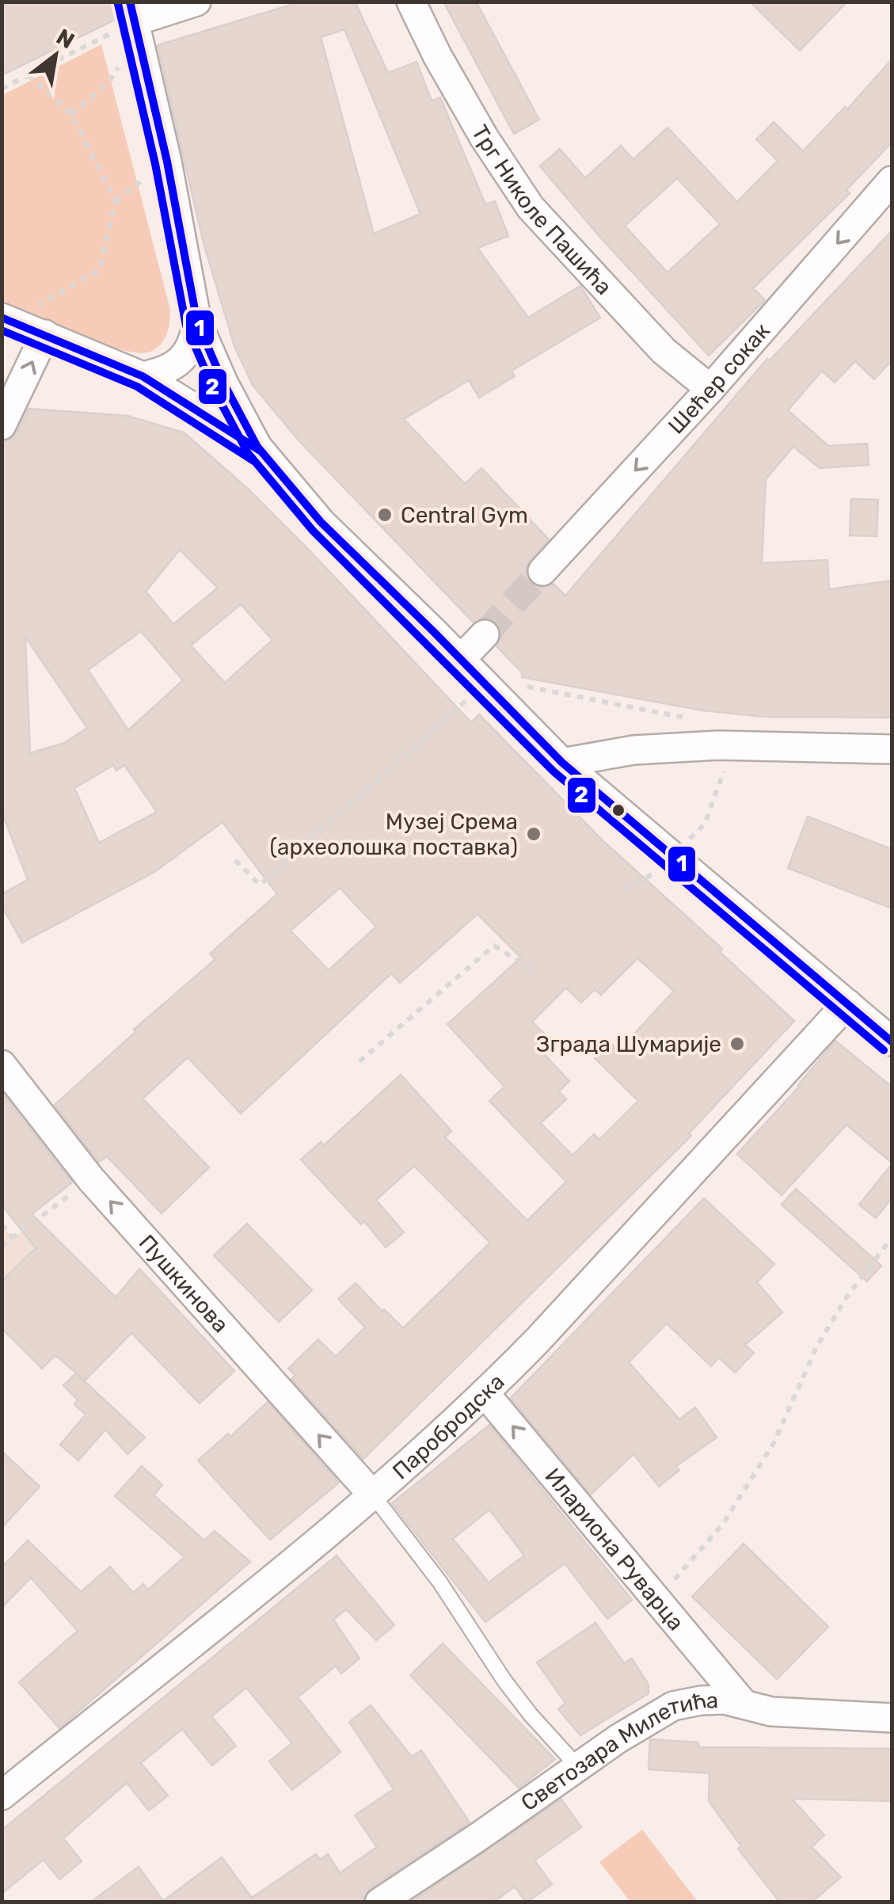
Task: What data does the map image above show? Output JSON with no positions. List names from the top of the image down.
{
  "streets": {
    "street": [
      "Трг Николе Пашића",
      "Шећер сокак",
      "Пушкинова",
      "Паробродска",
      "Илариона Руварца",
      "Светозара Милетића"
    ]
  },
  "crossings": [
    ["Трг Николе Пашића", "Шећер сокак"],
    ["Пушкинова", "Паробродска"],
    ["Паробродска", "Илариона Руварца"],
    ["Илариона Руварца", "Светозара Милетића"]
  ],
  "one_way": ["Шећер сокак", "Пушкинова", "Илариона Руварца"],
  "places": ["Central Gym", "Музеј Срема (археолошка поставка)", "Зграда Шумарије"],
  "lines": ["transit line 1", "transit line 2"],
  "north": "top right"
}
